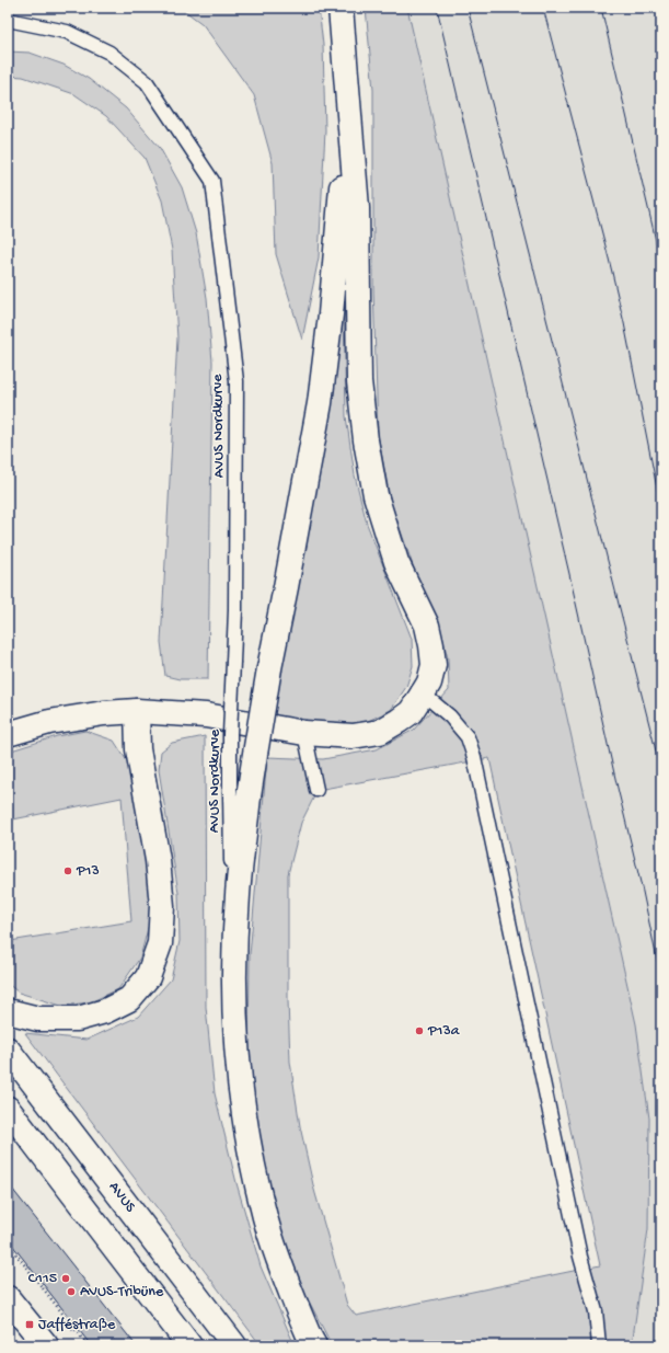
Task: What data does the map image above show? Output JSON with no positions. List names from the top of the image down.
{
  "streets": {
    "main road": ["AVUS"],
    "lane": ["AVUS Nordkurve"]
  },
  "places": {
    "other": [
      "P13",
      "P13a",
      "C115",
      "AVUS-Tribüne"
    ],
    "transit": ["Jafféstraße"]
  }
}
